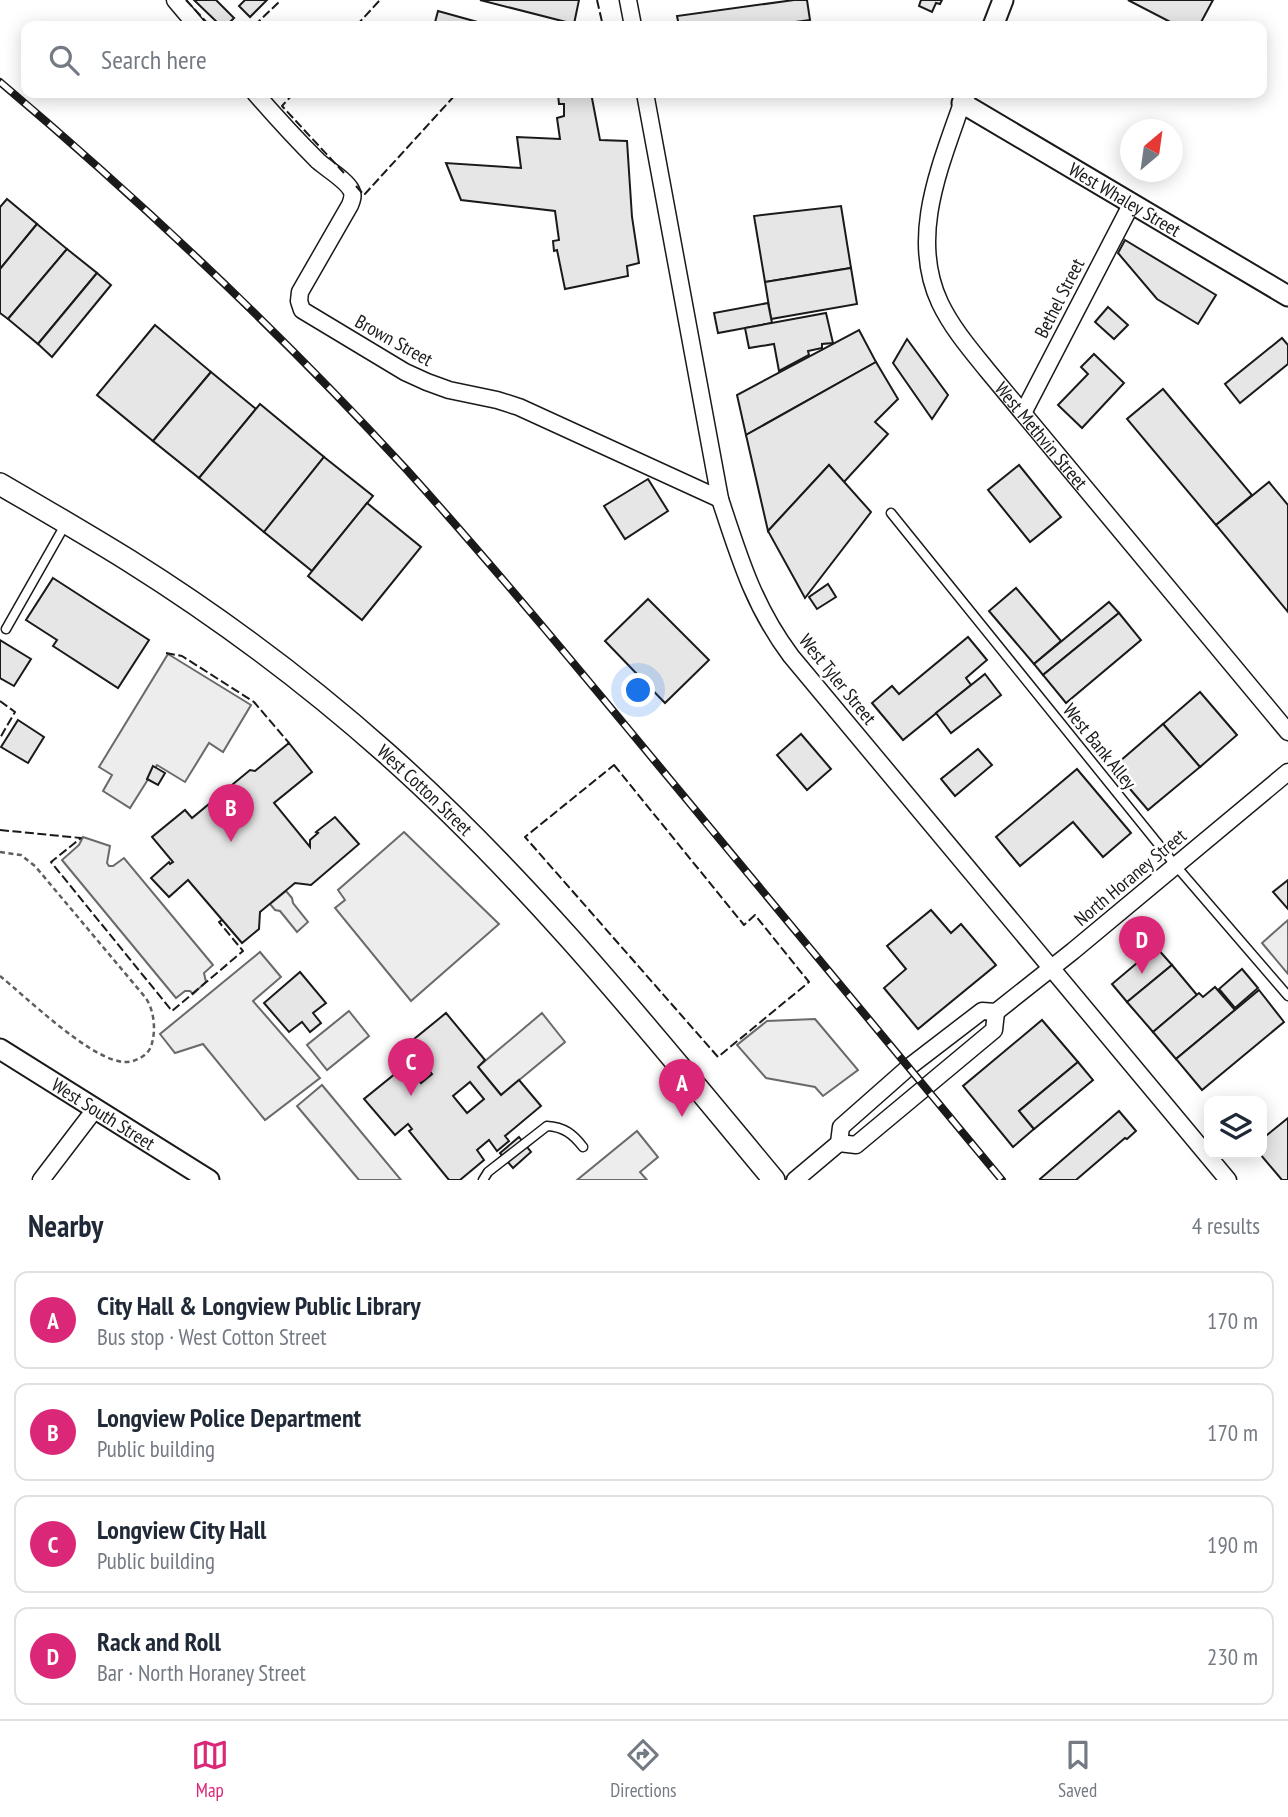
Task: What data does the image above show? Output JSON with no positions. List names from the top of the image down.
{
  "streets": {
    "main road": ["West Cotton Street"],
    "street": [
      "West Whaley Street",
      "Bethel Street",
      "Brown Street",
      "West Methvin Street",
      "West Tyler Street",
      "North Horaney Street",
      "West South Street"
    ],
    "lane": ["West Bank Alley"]
  },
  "crossings": [
    ["West Whaley Street", "Bethel Street"],
    ["West Whaley Street", "West Methvin Street"],
    ["Bethel Street", "West Methvin Street"],
    ["Brown Street", "West Tyler Street"],
    ["West Tyler Street", "North Horaney Street"],
    ["West Bank Alley", "North Horaney Street"]
  ],
  "north": "top right",
  "page": {
    "search": "Search here",
    "pins": [
      "B",
      "D",
      "C",
      "A"
    ],
    "heading": ["Nearby", "4 results"],
    "list": [
      {
        "mark": "A",
        "name": "City Hall & Longview Public Library",
        "note": "Bus stop · West Cotton Street",
        "value": "170 m"
      },
      {
        "mark": "B",
        "name": "Longview Police Department",
        "note": "Public building",
        "value": "170 m"
      },
      {
        "mark": "C",
        "name": "Longview City Hall",
        "note": "Public building",
        "value": "190 m"
      },
      {
        "mark": "D",
        "name": "Rack and Roll",
        "note": "Bar · North Horaney Street",
        "value": "230 m"
      }
    ],
    "nav": ["Map", "Directions", "Saved"]
  }
}
